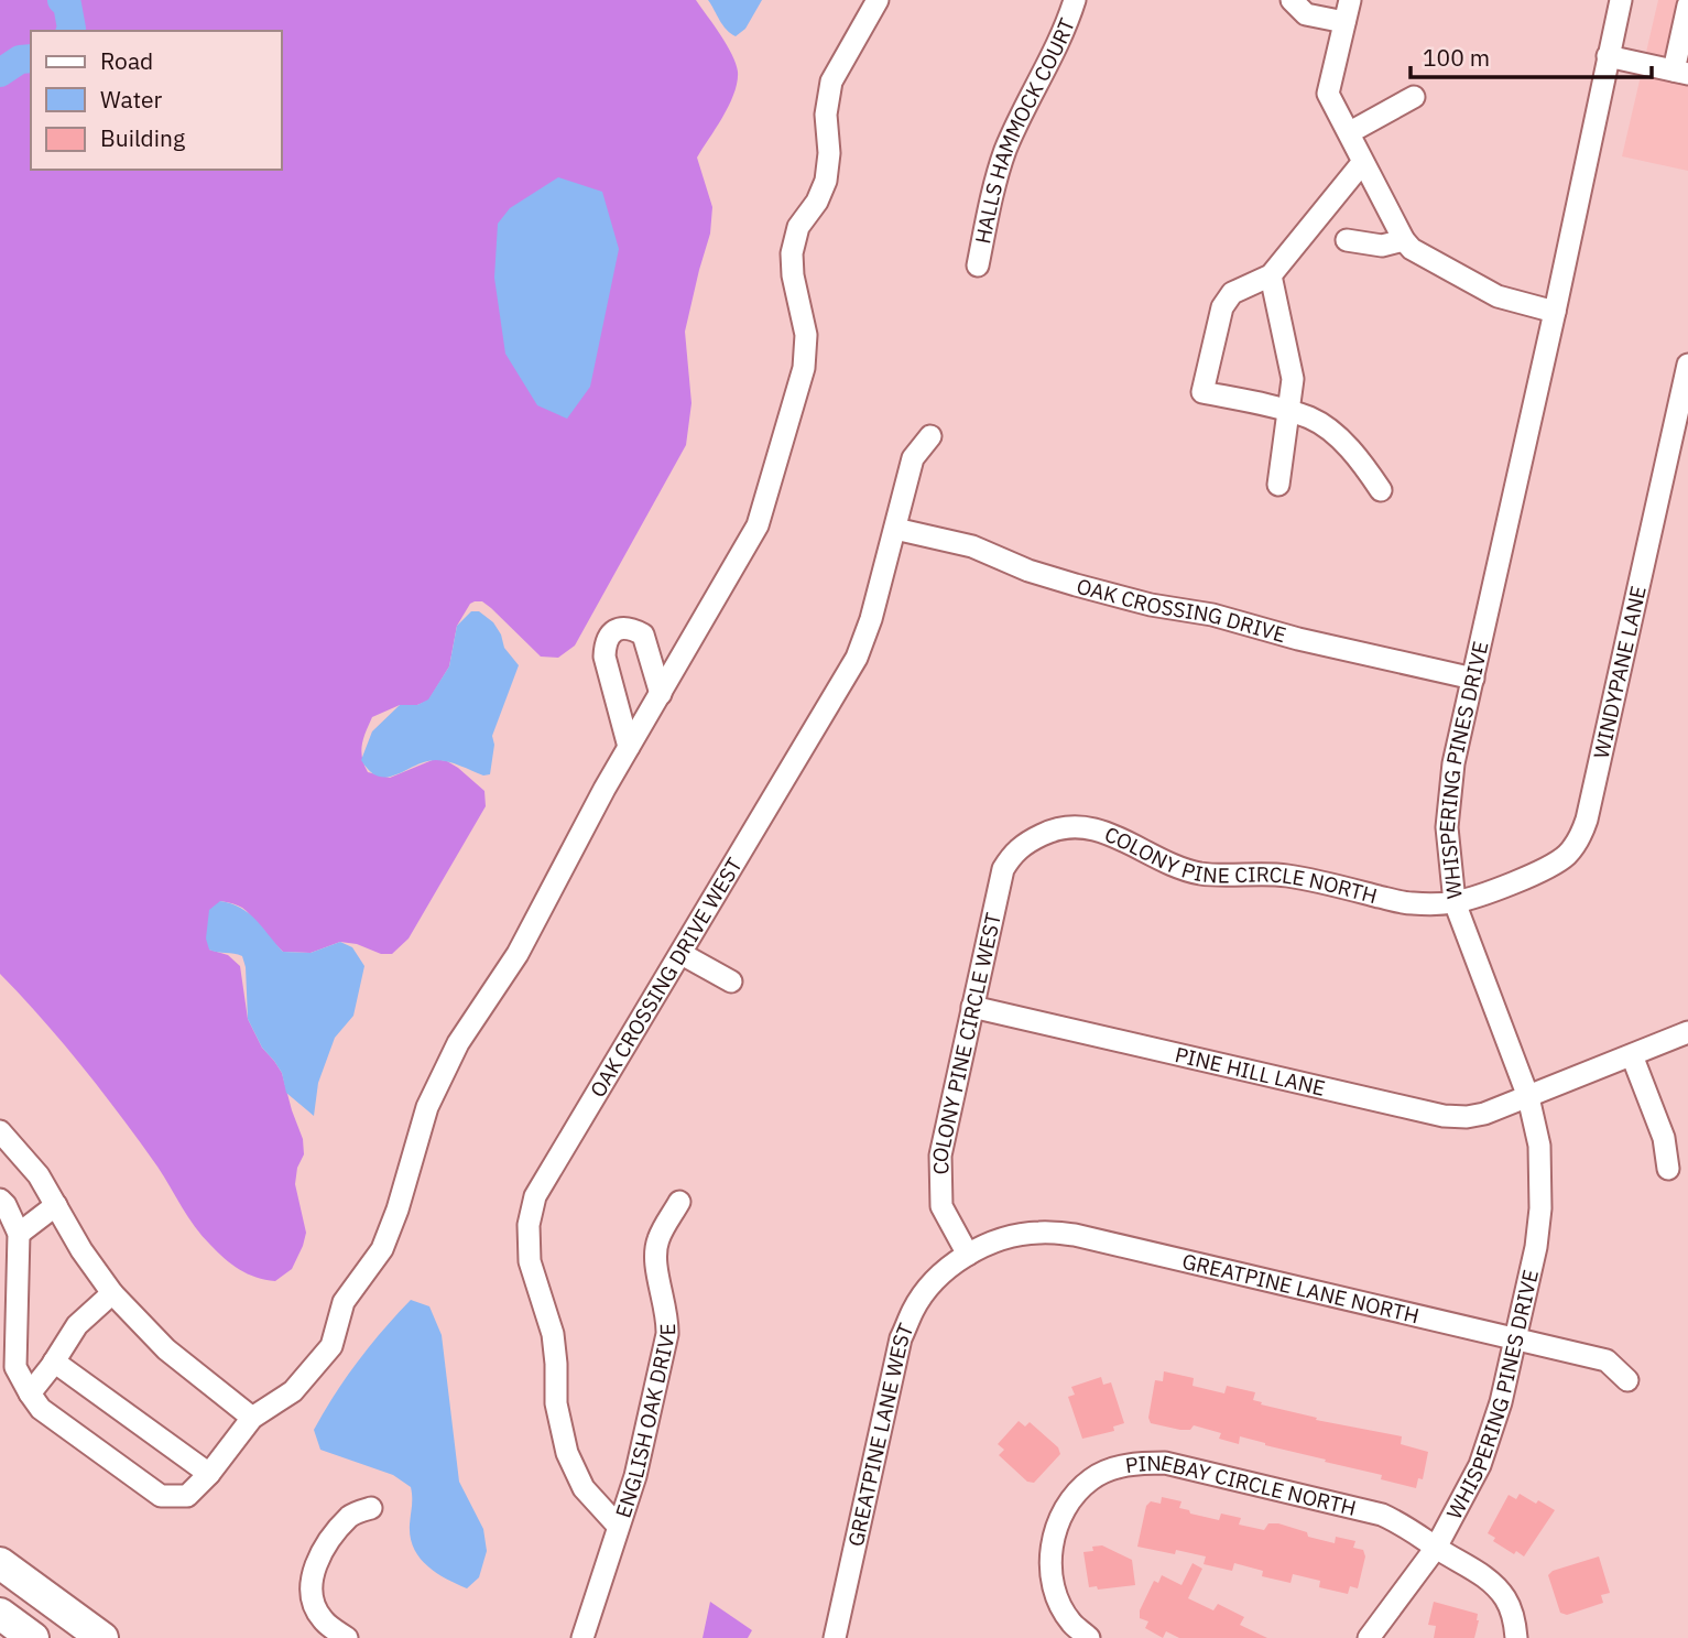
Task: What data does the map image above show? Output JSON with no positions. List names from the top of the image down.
{
  "streets": {
    "street": [
      "HALLS HAMMOCK COURT",
      "OAK CROSSING DRIVE",
      "WINDYPANE LANE",
      "WHISPERING PINES DRIVE",
      "COLONY PINE CIRCLE NORTH",
      "OAK CROSSING DRIVE WEST",
      "COLONY PINE CIRCLE WEST",
      "PINE HILL LANE",
      "GREATPINE LANE NORTH",
      "ENGLISH OAK DRIVE",
      "GREATPINE LANE WEST",
      "PINEBAY CIRCLE NORTH"
    ]
  },
  "crossings": [
    ["OAK CROSSING DRIVE", "WHISPERING PINES DRIVE"],
    ["OAK CROSSING DRIVE", "OAK CROSSING DRIVE WEST"],
    ["WINDYPANE LANE", "WHISPERING PINES DRIVE"],
    ["WINDYPANE LANE", "COLONY PINE CIRCLE NORTH"],
    ["WHISPERING PINES DRIVE", "COLONY PINE CIRCLE NORTH"],
    ["WHISPERING PINES DRIVE", "PINE HILL LANE"],
    ["WHISPERING PINES DRIVE", "GREATPINE LANE NORTH"],
    ["WHISPERING PINES DRIVE", "PINEBAY CIRCLE NORTH"],
    ["COLONY PINE CIRCLE NORTH", "COLONY PINE CIRCLE WEST"],
    ["OAK CROSSING DRIVE WEST", "ENGLISH OAK DRIVE"],
    ["COLONY PINE CIRCLE WEST", "PINE HILL LANE"],
    ["COLONY PINE CIRCLE WEST", "GREATPINE LANE NORTH"],
    ["COLONY PINE CIRCLE WEST", "GREATPINE LANE WEST"],
    ["GREATPINE LANE NORTH", "GREATPINE LANE WEST"]
  ],
  "legend": ["Road", "Water", "Building"],
  "scale_bar": "100 m"
}
